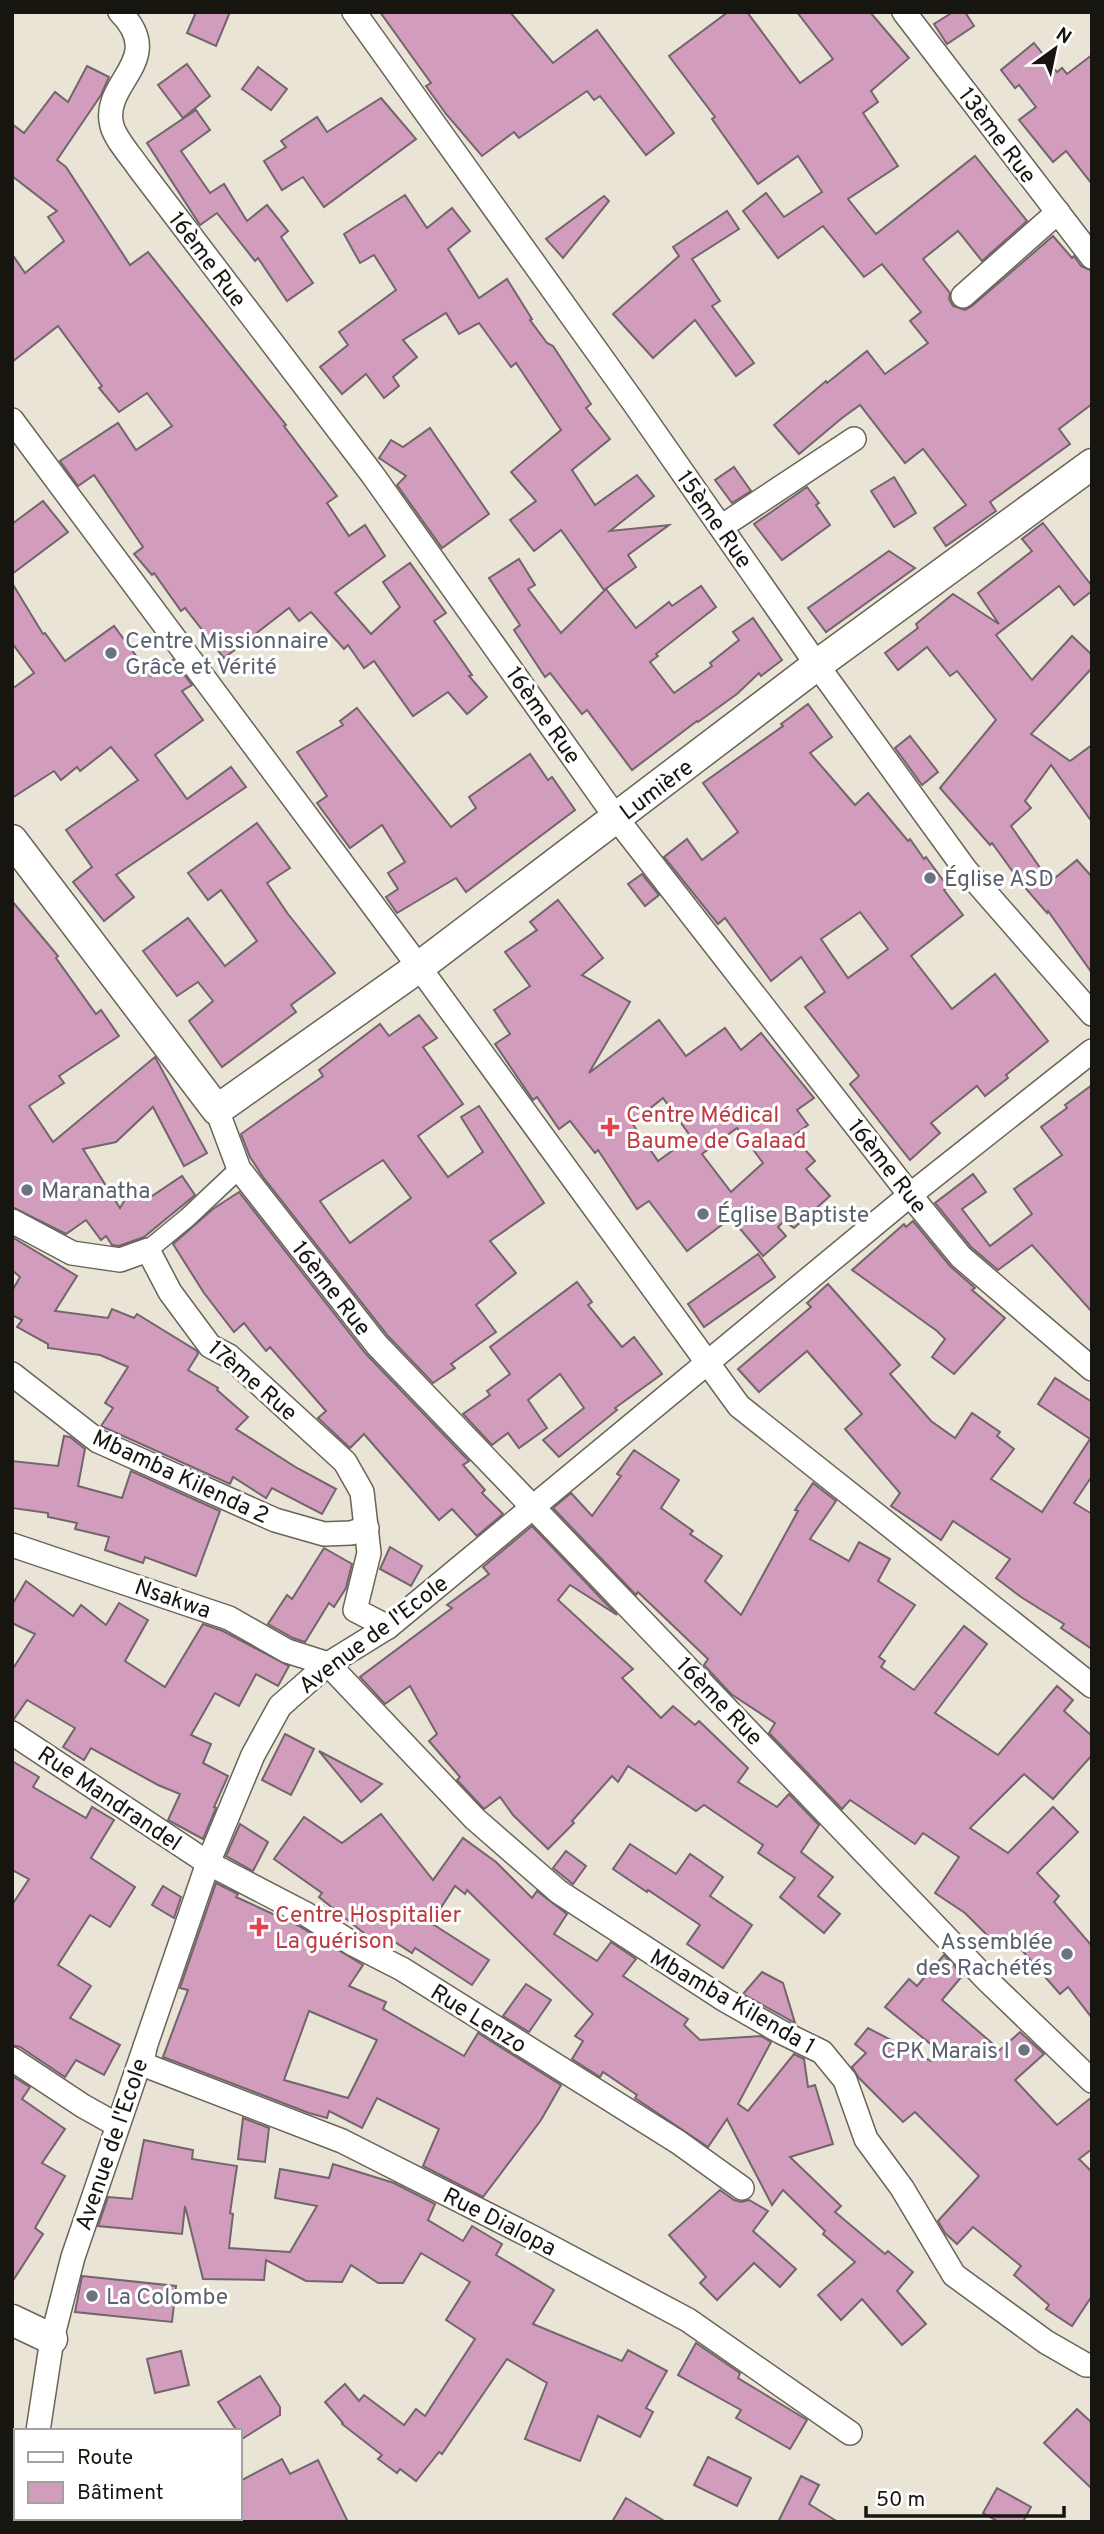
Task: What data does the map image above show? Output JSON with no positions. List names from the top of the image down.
{
  "streets": {
    "street": [
      "13ème Rue",
      "16ème Rue",
      "15ème Rue",
      "Lumière",
      "17ème Rue",
      "Mbamba Kilenda 2",
      "Nsakwa",
      "Avenue de l'Ecole",
      "Rue Mandrandel",
      "Mbamba Kilenda 1",
      "Rue Lenzo",
      "Rue Dialopa"
    ]
  },
  "crossings": [
    ["16ème Rue", "Lumière"],
    ["16ème Rue", "Avenue de l'Ecole"],
    ["15ème Rue", "Lumière"],
    ["17ème Rue", "Mbamba Kilenda 2"],
    ["17ème Rue", "Avenue de l'Ecole"],
    ["Nsakwa", "Avenue de l'Ecole"],
    ["Nsakwa", "Mbamba Kilenda 1"],
    ["Avenue de l'Ecole", "Rue Mandrandel"],
    ["Avenue de l'Ecole", "Mbamba Kilenda 1"],
    ["Avenue de l'Ecole", "Rue Lenzo"],
    ["Avenue de l'Ecole", "Rue Dialopa"],
    ["Rue Mandrandel", "Rue Lenzo"]
  ],
  "places": {
    "other": [
      "Centre Missionnaire Grâce et Vérité",
      "Église ASD",
      "Maranatha",
      "Église Baptiste",
      "Assemblée des Rachétés",
      "CPK Marais I",
      "La Colombe"
    ],
    "health": ["Centre Médical Baume de Galaad", "Centre Hospitalier La guérison"]
  },
  "legend": ["Route", "Bâtiment"],
  "scale_bar": "50 m",
  "north": "top right"
}
